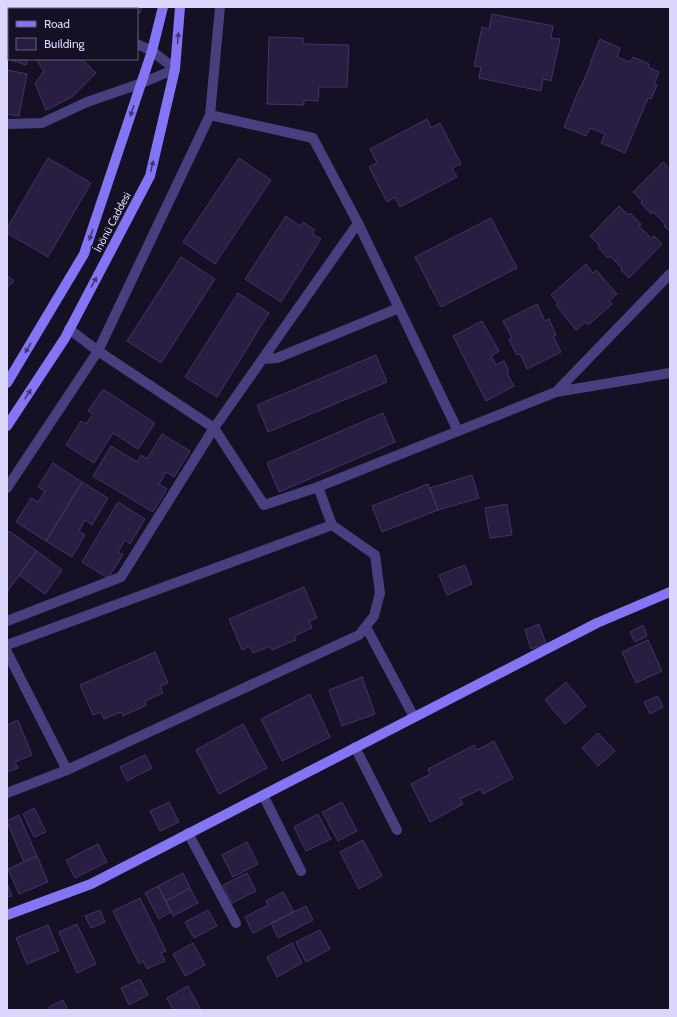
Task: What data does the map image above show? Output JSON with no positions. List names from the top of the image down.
{
  "streets": {
    "main road": ["İnönü Caddesi"]
  },
  "legend": ["Road", "Building"]
}
